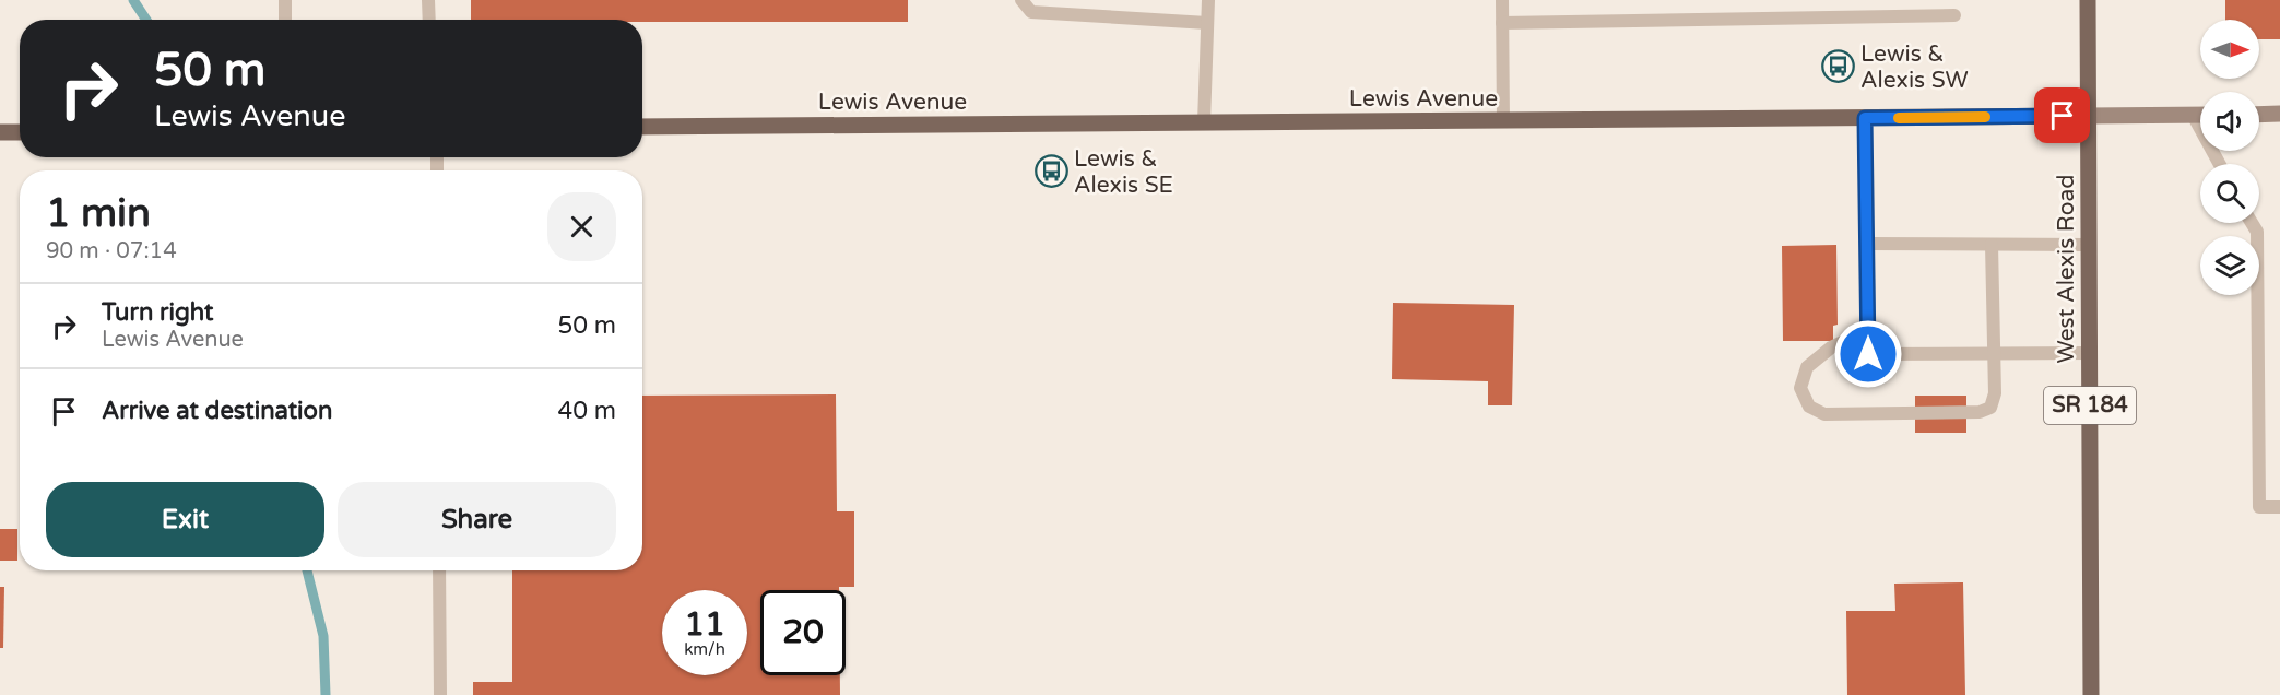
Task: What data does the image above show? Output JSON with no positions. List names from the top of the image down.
{
  "streets": {
    "main road": ["Lewis Avenue", "West Alexis Road", "SR 184"]
  },
  "crossings": [
    ["Lewis Avenue", "West Alexis Road"]
  ],
  "places": {
    "bus stop": ["Lewis & Alexis SW", "Lewis & Alexis SE"]
  },
  "north": "right",
  "page": {
    "turn": ["50 m", "Lewis Avenue"],
    "heading": ["1 min", "90 m · 07:14"],
    "list": [
      {
        "name": "Turn right",
        "note": "Lewis Avenue",
        "value": "50 m"
      },
      {
        "name": "Arrive at destination",
        "value": "40 m"
      }
    ],
    "buttons": ["Exit", "Share"],
    "speed": "11 km/h",
    "limit": "20"
  }
}
